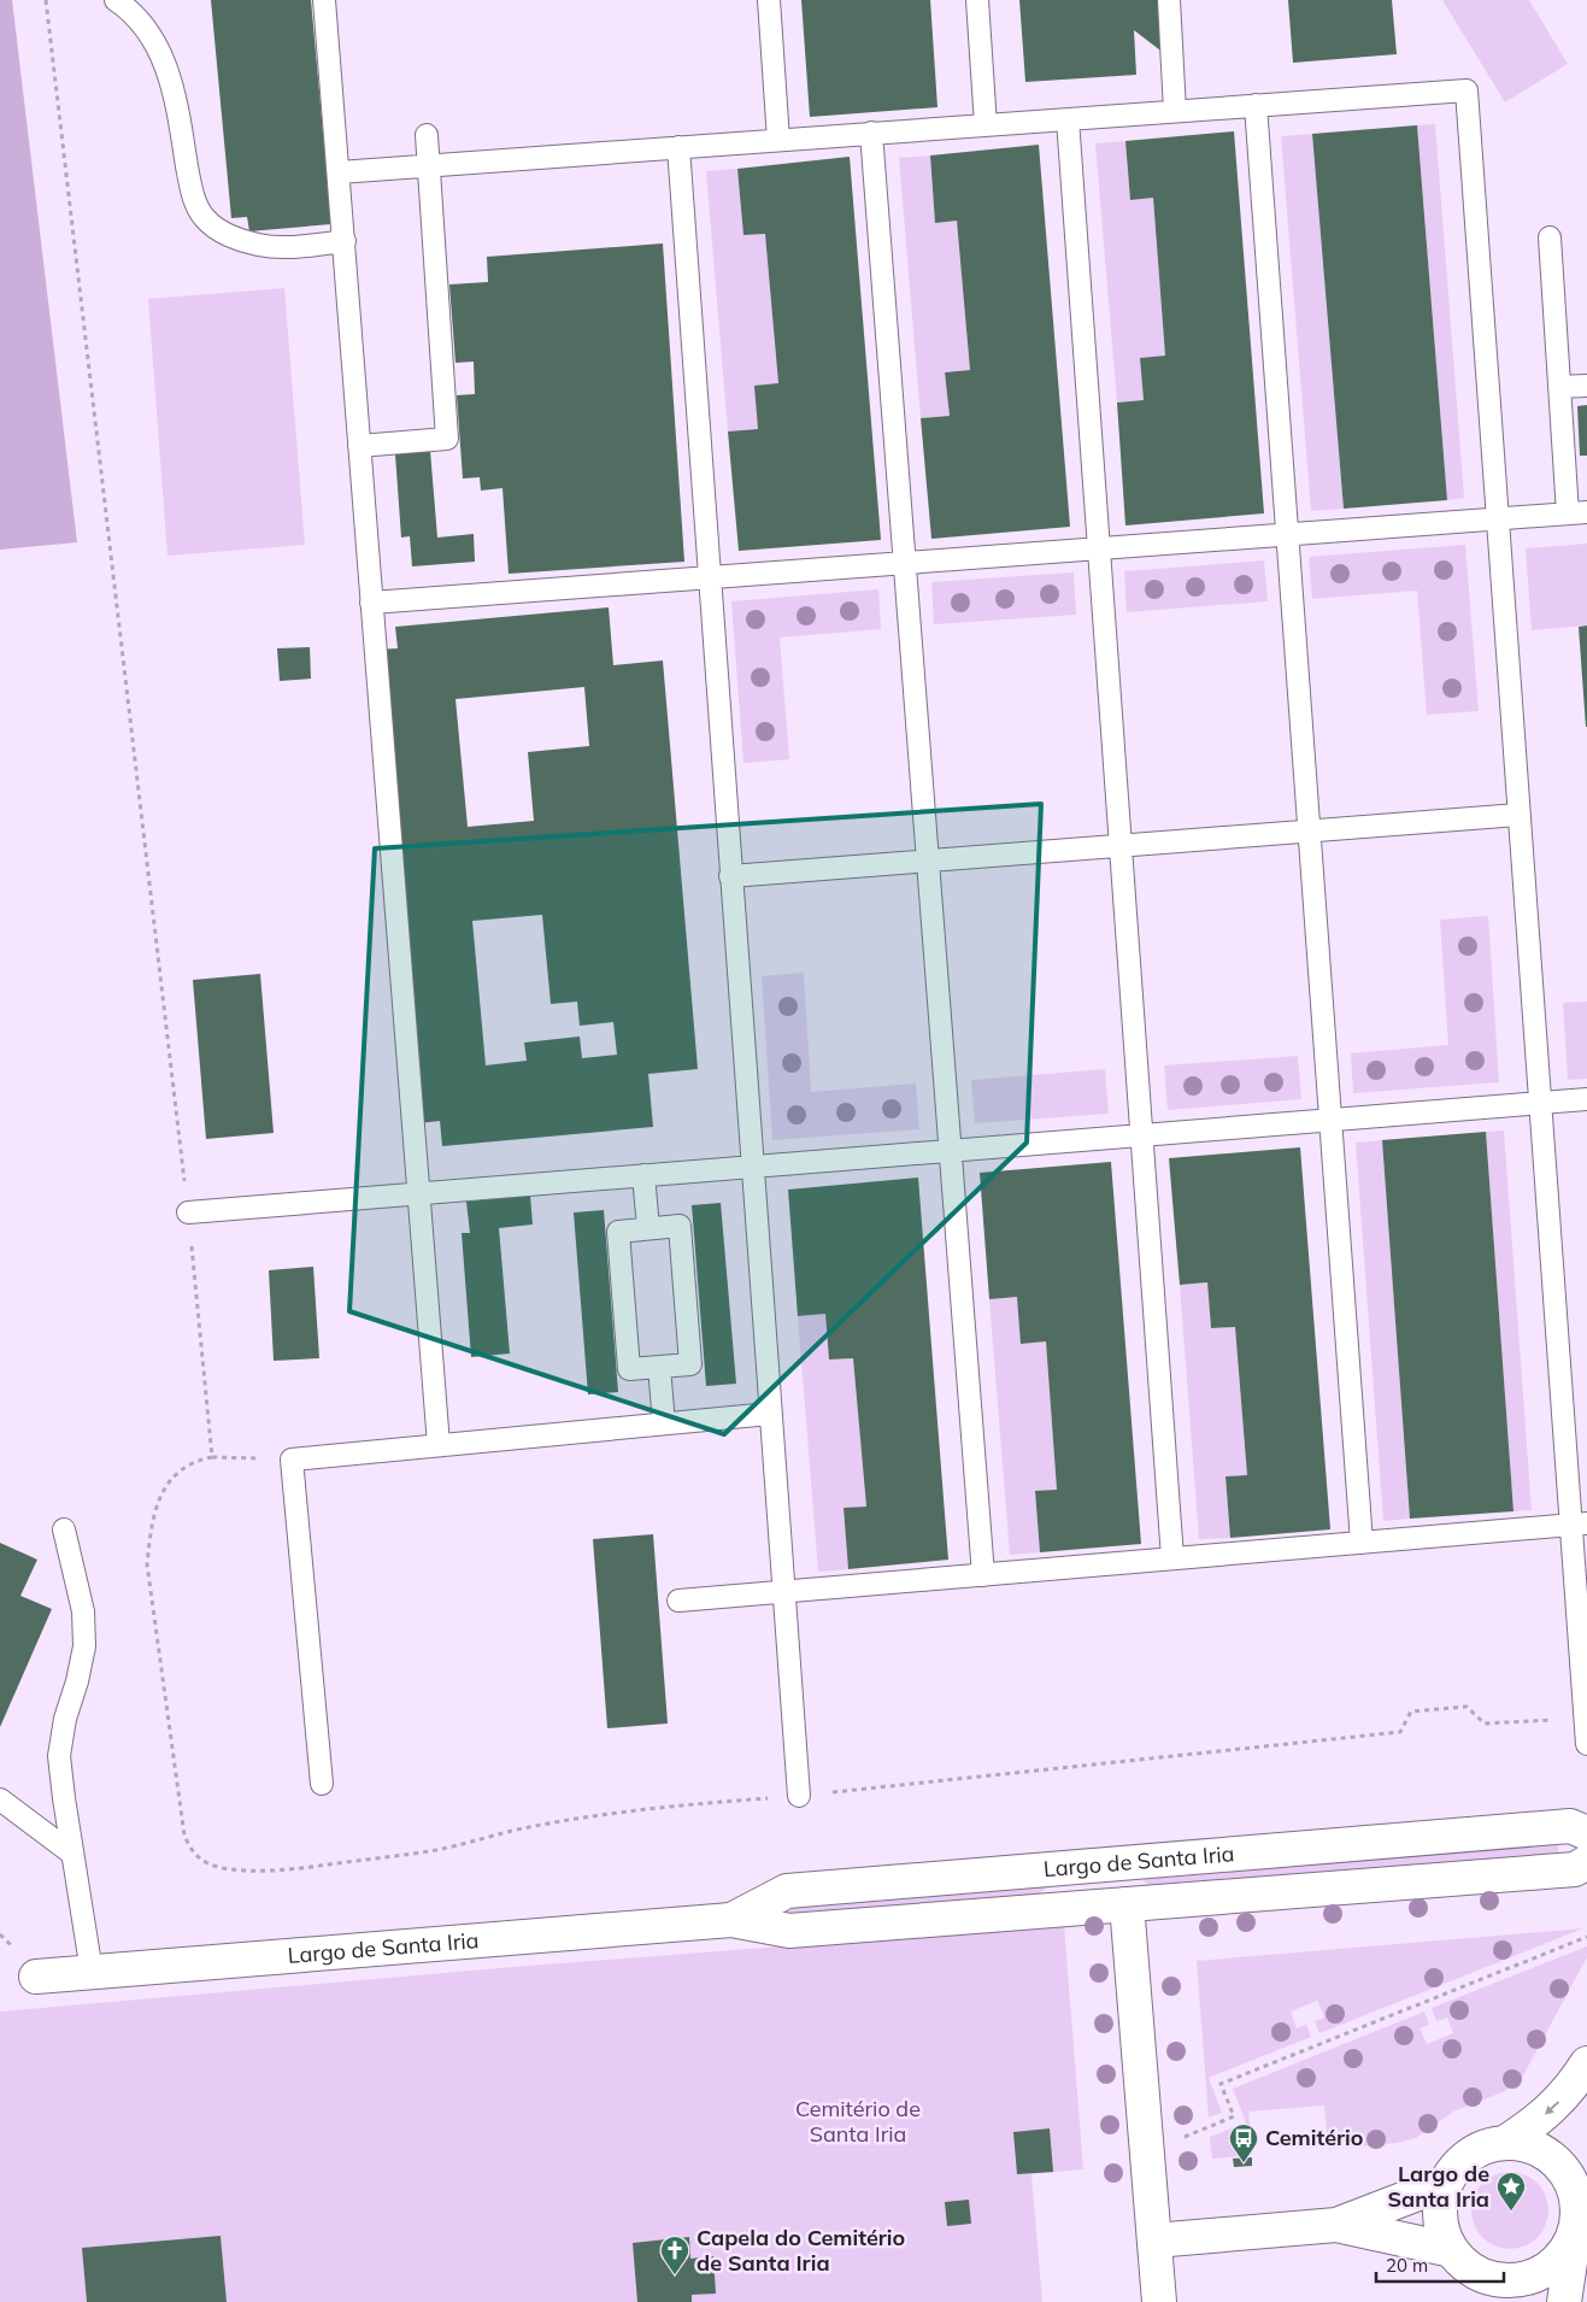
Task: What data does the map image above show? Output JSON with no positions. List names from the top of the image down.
{
  "streets": {
    "street": ["Largo de Santa Iria"]
  },
  "parks": ["Cemitério de Santa Iria"],
  "places": {
    "bus stop": ["Cemitério"],
    "place": ["Largo de Santa Iria"],
    "church": ["Capela do Cemitério de Santa Iria"]
  },
  "scale_bar": "20 m"
}
